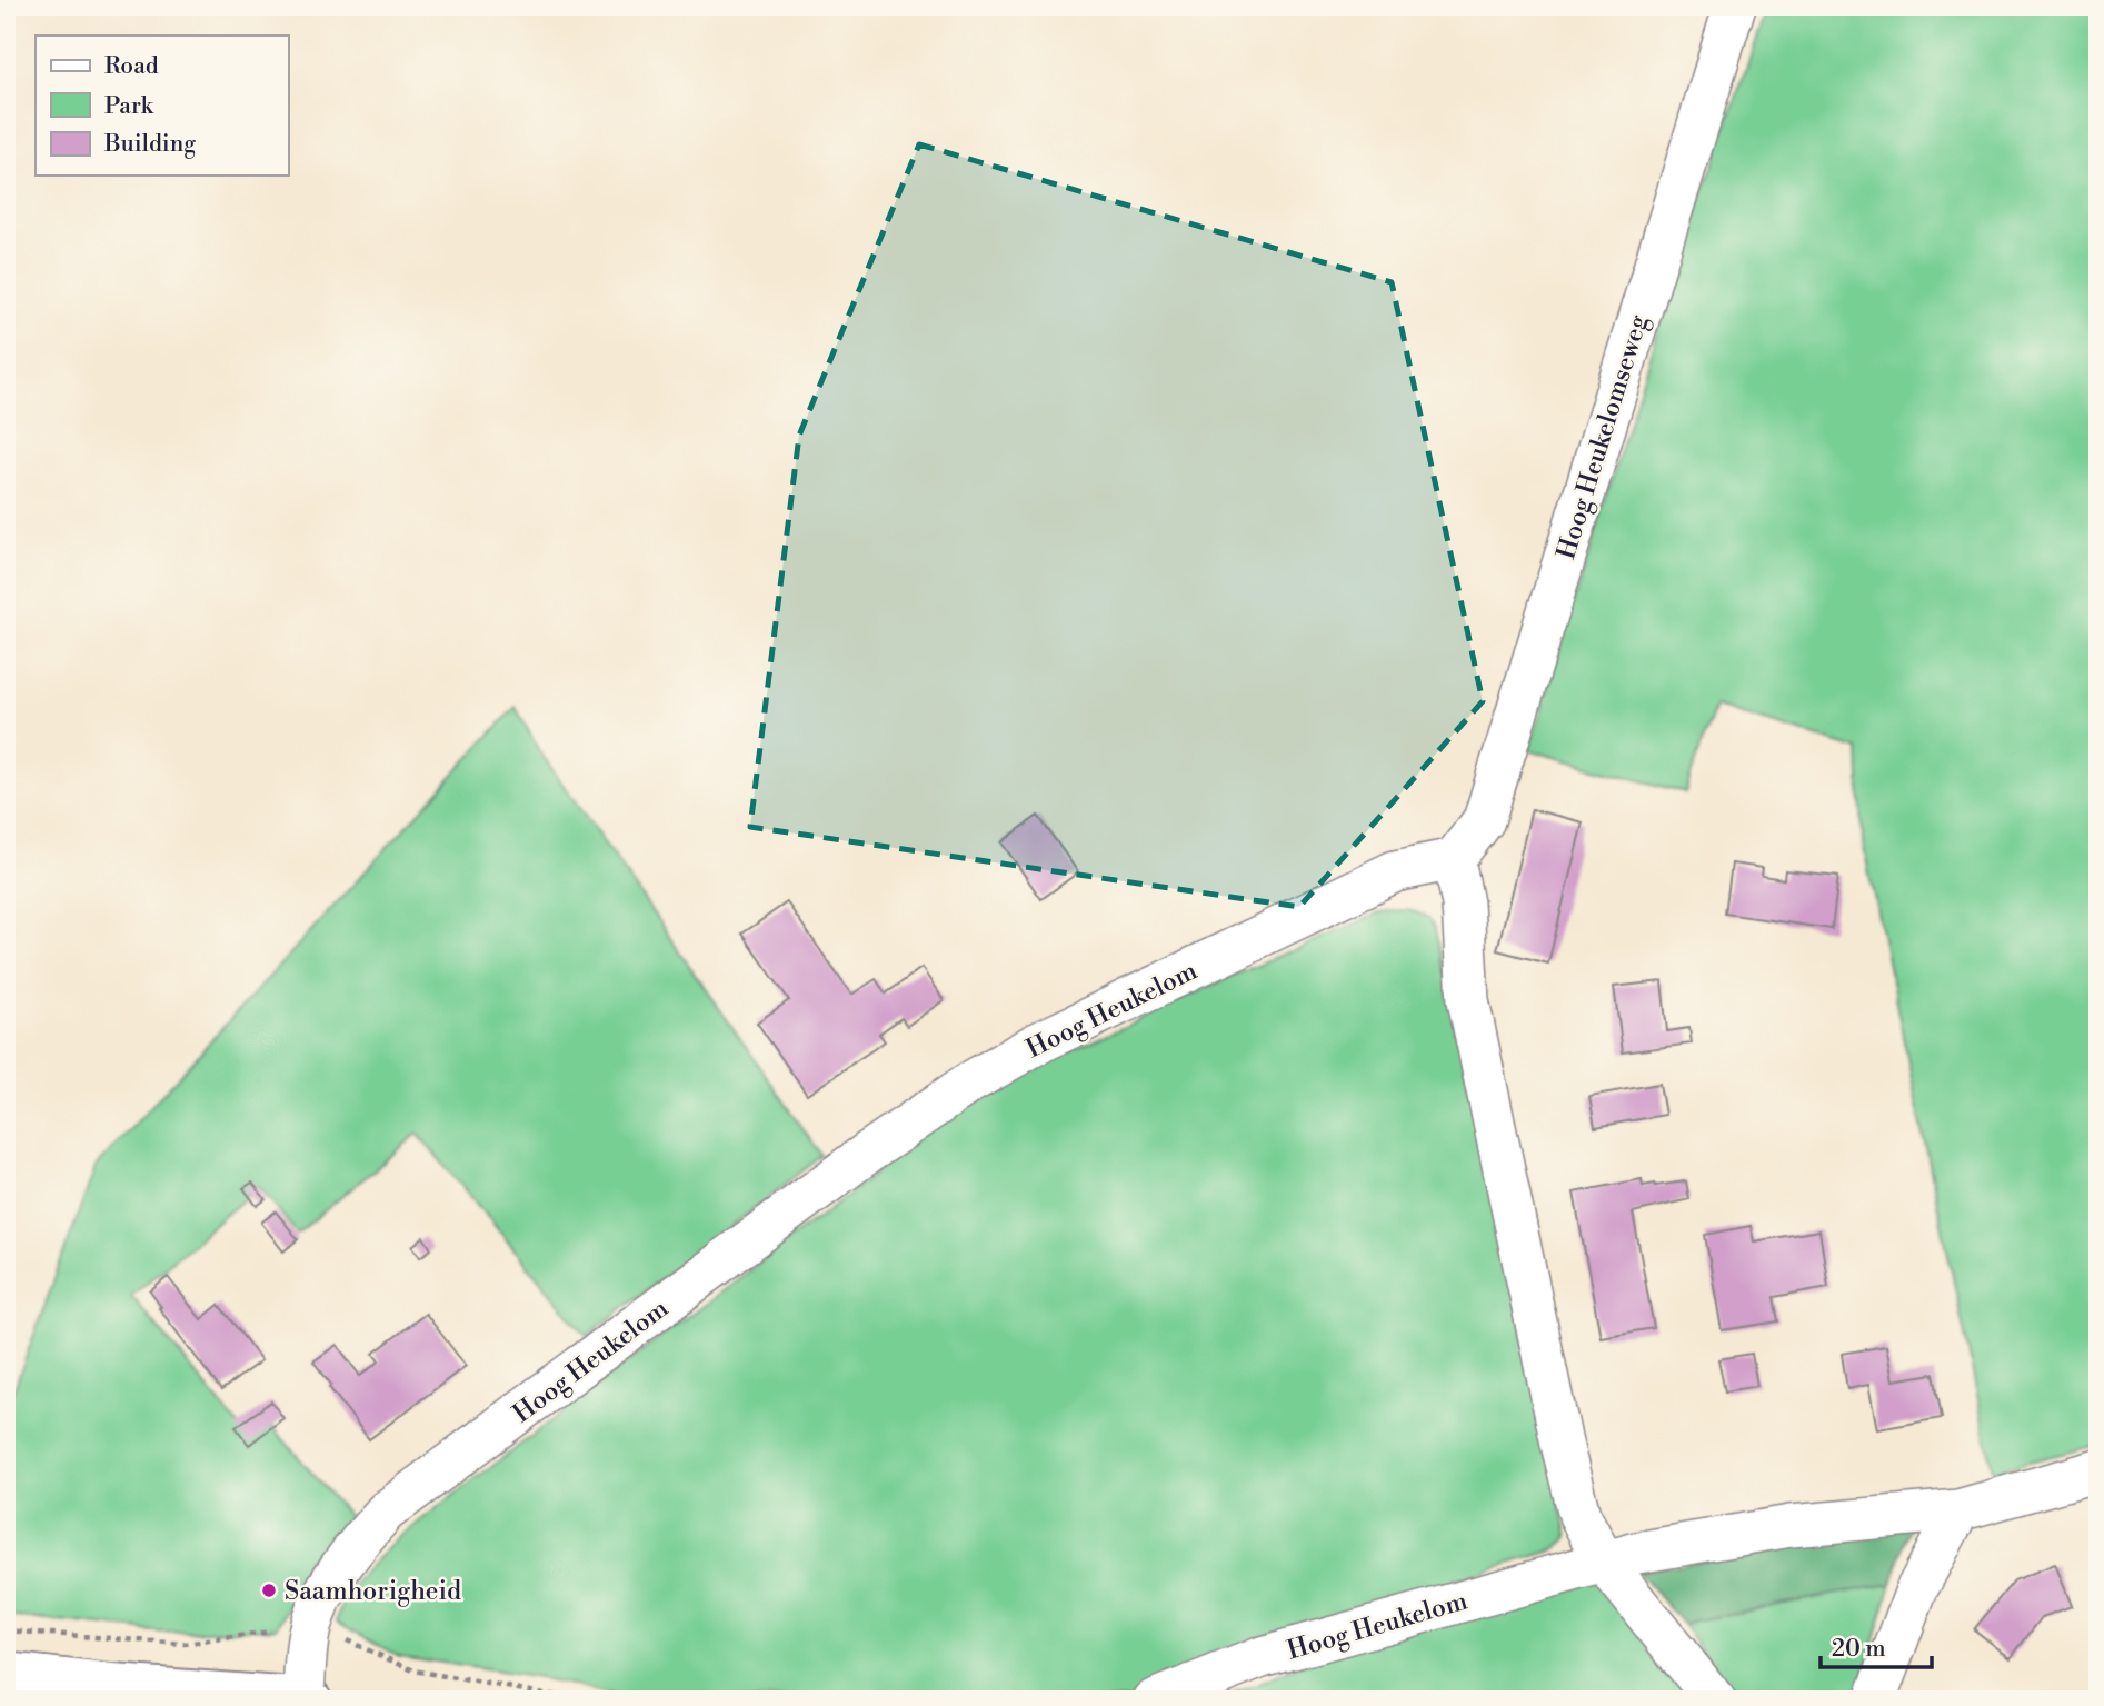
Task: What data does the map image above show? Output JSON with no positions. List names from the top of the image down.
{
  "streets": {
    "street": ["Hoog Heukelomseweg", "Hoog Heukelom"]
  },
  "crossings": [
    ["Hoog Heukelomseweg", "Hoog Heukelom"]
  ],
  "places": ["Saamhorigheid"],
  "legend": ["Road", "Park", "Building"],
  "scale_bar": "20 m"
}
